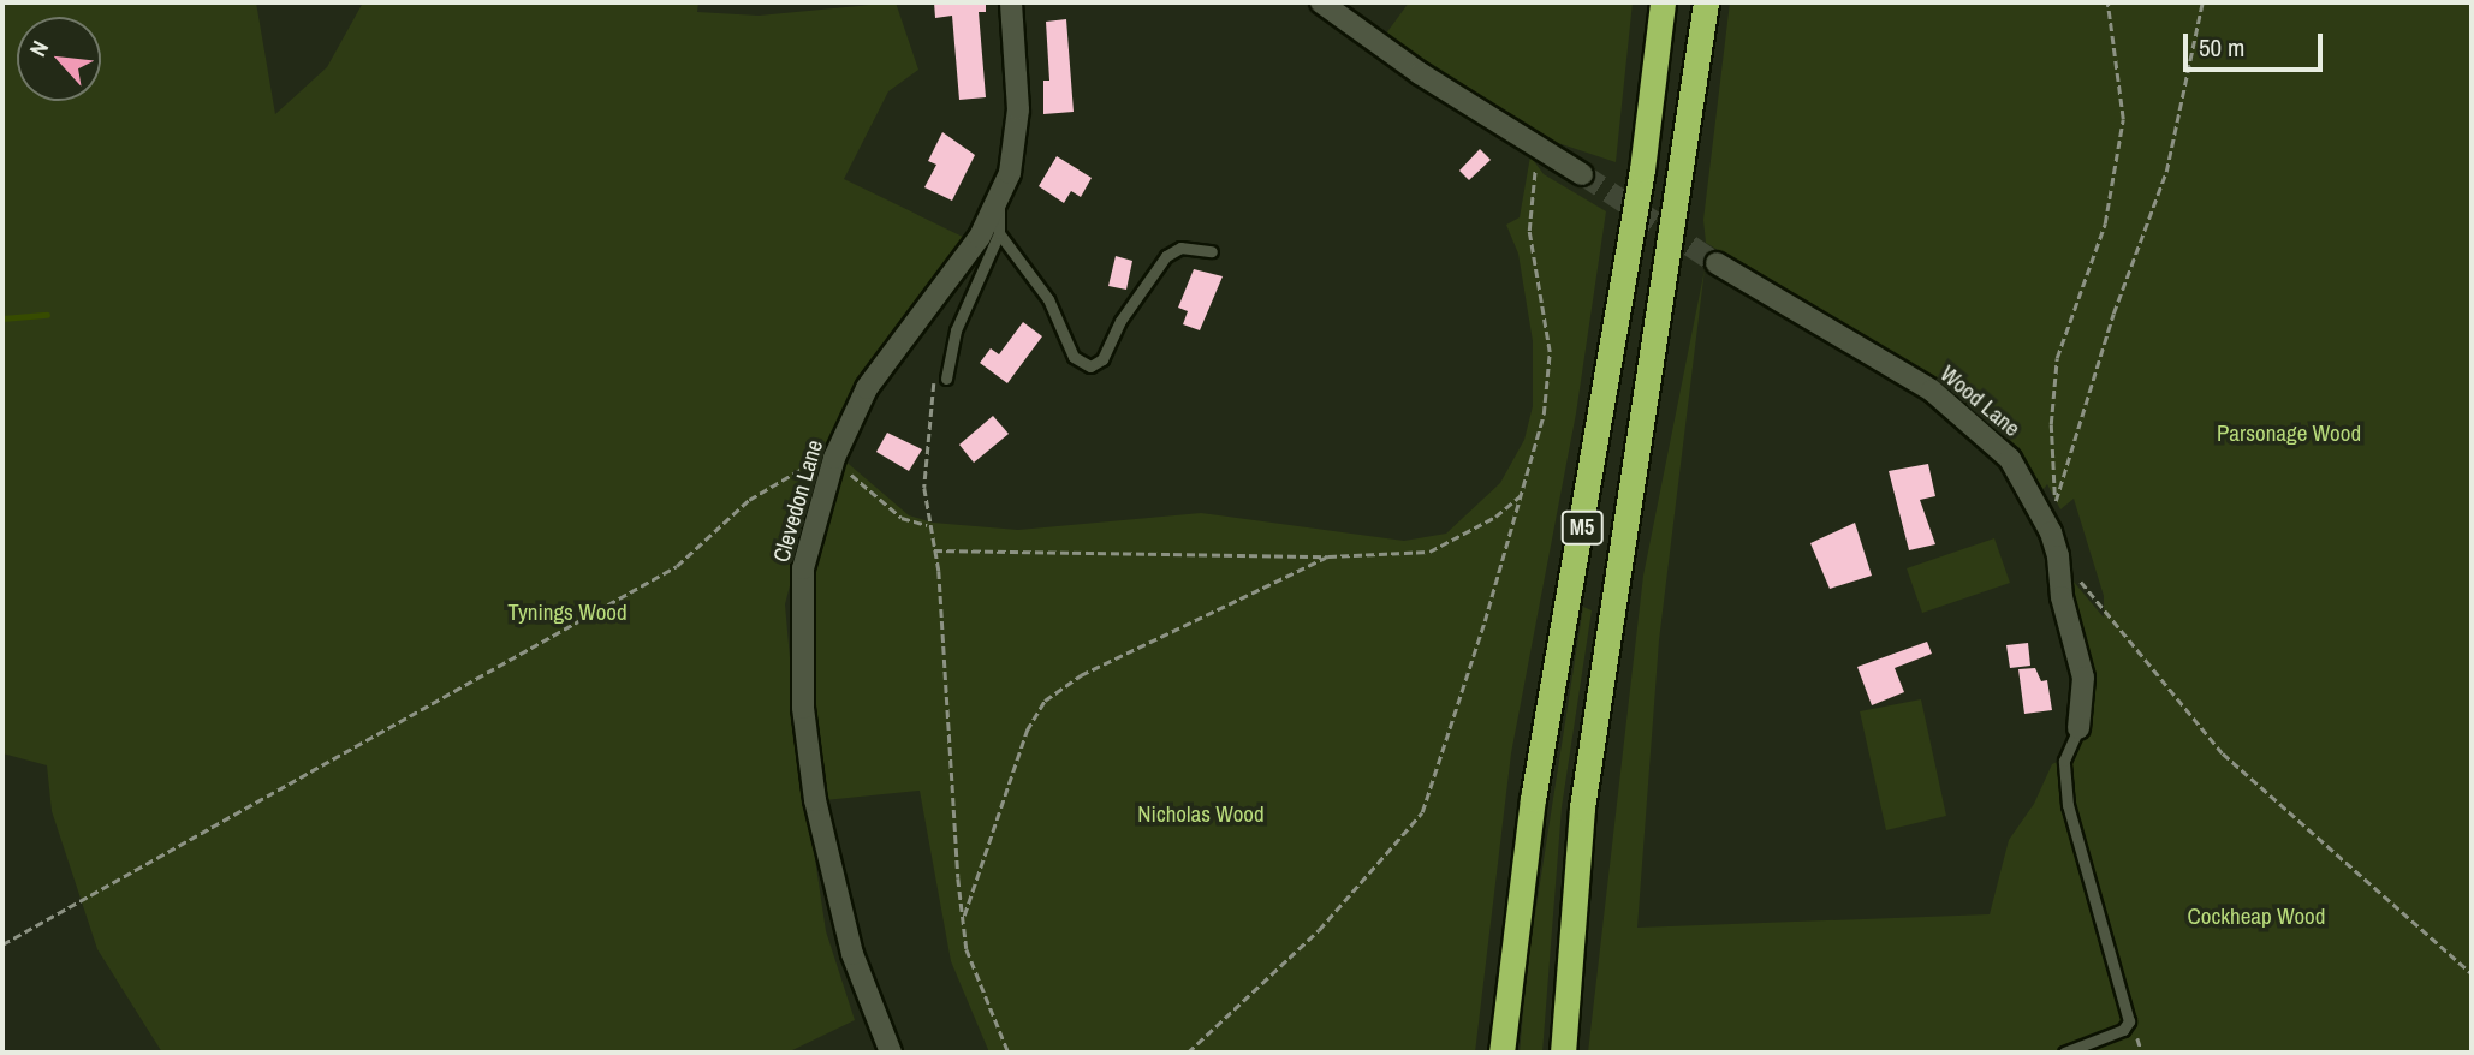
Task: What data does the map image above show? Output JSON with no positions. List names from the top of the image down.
{
  "streets": {
    "highway": ["M5"],
    "street": ["Wood Lane", "Clevedon Lane"]
  },
  "parks": [
    "Parsonage Wood",
    "Tynings Wood",
    "Nicholas Wood",
    "Cockheap Wood"
  ],
  "scale_bar": "50 m",
  "north": "top left"
}
